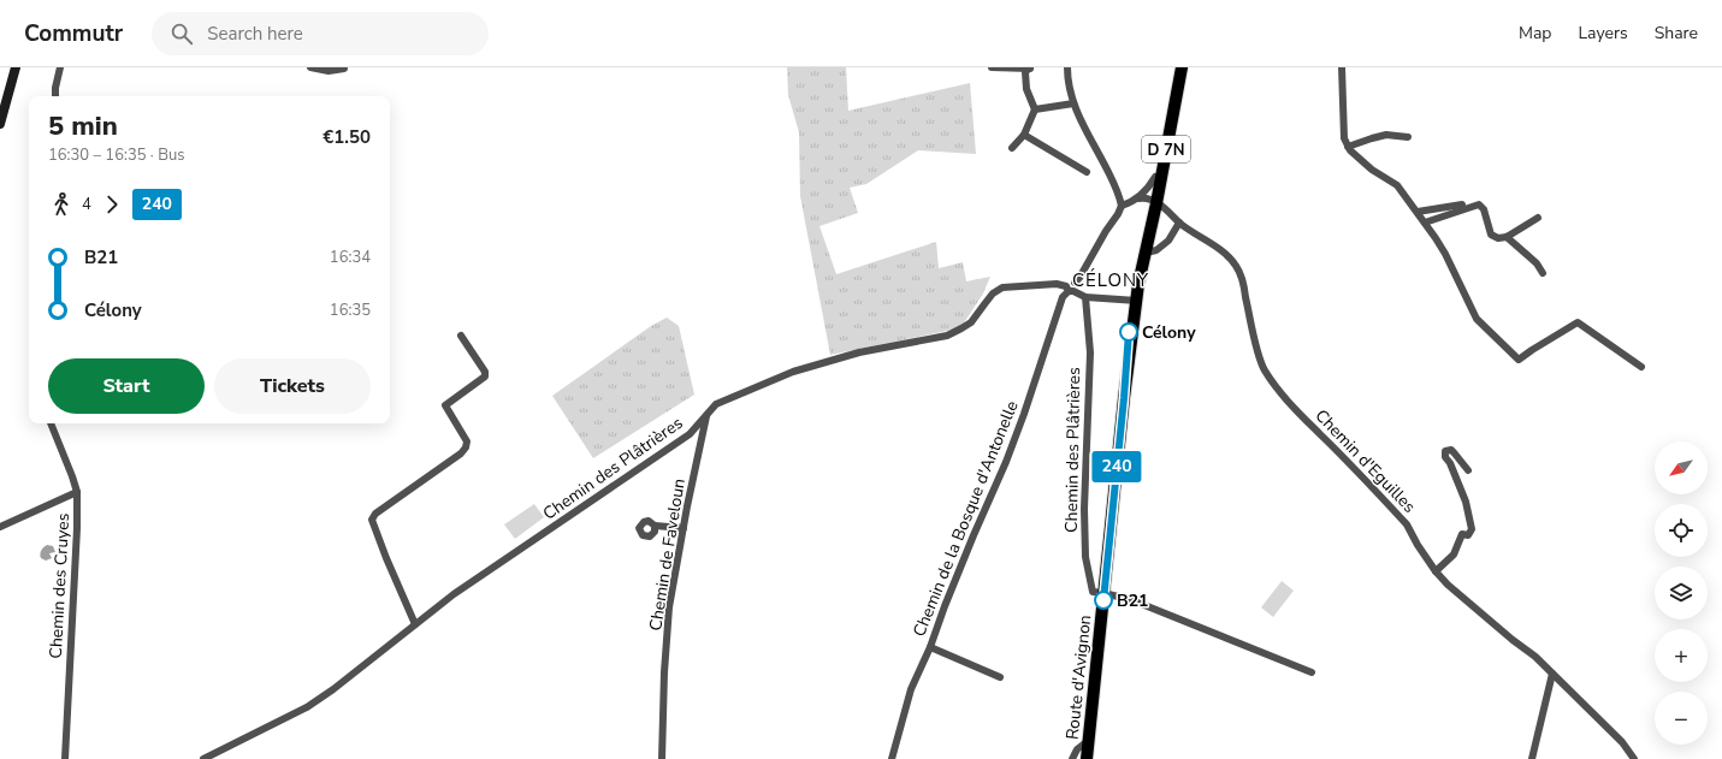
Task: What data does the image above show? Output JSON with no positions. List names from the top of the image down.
{
  "streets": {
    "main road": ["D 7N", "Route d'Avignon"],
    "street": [
      "Chemin des Plâtrières",
      "Chemin d'Eguilles",
      "Chemin de la Bosque d'Antonelle",
      "Chemin de Faveloun",
      "Chemin des Cruyes"
    ]
  },
  "crossings": [
    ["Chemin des Plâtrières", "Chemin de la Bosque d'Antonelle"],
    ["Chemin des Plâtrières", "Chemin de Faveloun"],
    ["Chemin des Plâtrières", "Route d'Avignon"],
    ["Chemin d'Eguilles", "Route d'Avignon"]
  ],
  "districts": ["CÉLONY"],
  "places": ["Célony", "B21"],
  "lines": ["bus line 240"],
  "north": "bottom left",
  "page": {
    "header": "Commutr",
    "search": "Search here",
    "nav": ["Map", "Layers", "Share"],
    "on_map": "240",
    "heading": ["5 min", "16:30 – 16:35 · Bus", "€1.50"],
    "legs": ["4", "240"],
    "list": [
      {
        "name": "B21",
        "value": "16:34"
      },
      {
        "name": "Célony",
        "value": "16:35"
      }
    ],
    "buttons": ["Start", "Tickets"],
    "map_buttons": ["+", "−"]
  }
}
